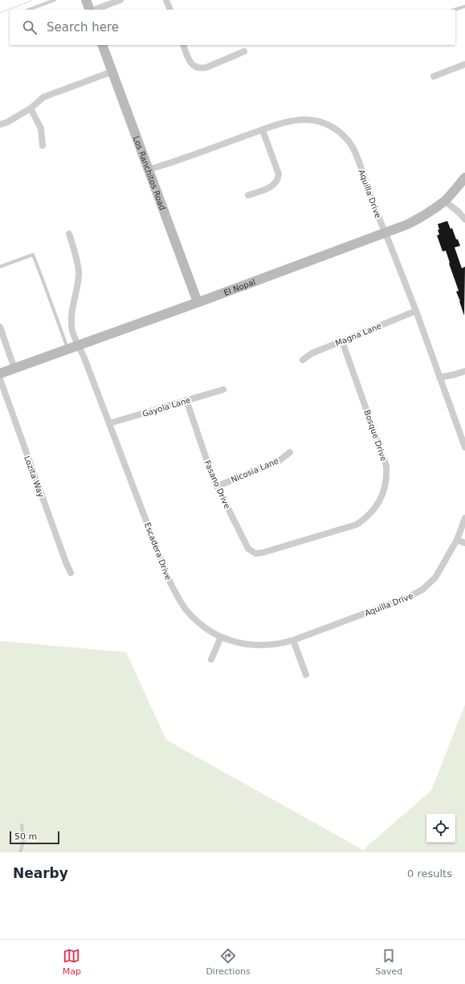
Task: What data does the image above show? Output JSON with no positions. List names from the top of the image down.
{
  "streets": {
    "main road": ["Los Ranchitos Road", "El Nopal"],
    "street": [
      "Aquilla Drive",
      "Magna Lane",
      "Gayola Lane",
      "Bosque Drive",
      "Nicosia Lane",
      "Lozita Way",
      "Fasano Drive",
      "Escadera Drive"
    ]
  },
  "crossings": [
    ["Los Ranchitos Road", "Aquilla Drive"],
    ["Los Ranchitos Road", "El Nopal"],
    ["Aquilla Drive", "El Nopal"],
    ["Aquilla Drive", "Magna Lane"],
    ["Aquilla Drive", "Escadera Drive"],
    ["El Nopal", "Escadera Drive"],
    ["Magna Lane", "Bosque Drive"],
    ["Gayola Lane", "Fasano Drive"],
    ["Gayola Lane", "Escadera Drive"],
    ["Bosque Drive", "Fasano Drive"],
    ["Nicosia Lane", "Fasano Drive"]
  ],
  "scale_bar": "50 m",
  "page": {
    "search": "Search here",
    "scale": "50 m",
    "heading": ["Nearby", "0 results"],
    "nav": ["Map", "Directions", "Saved"]
  }
}
